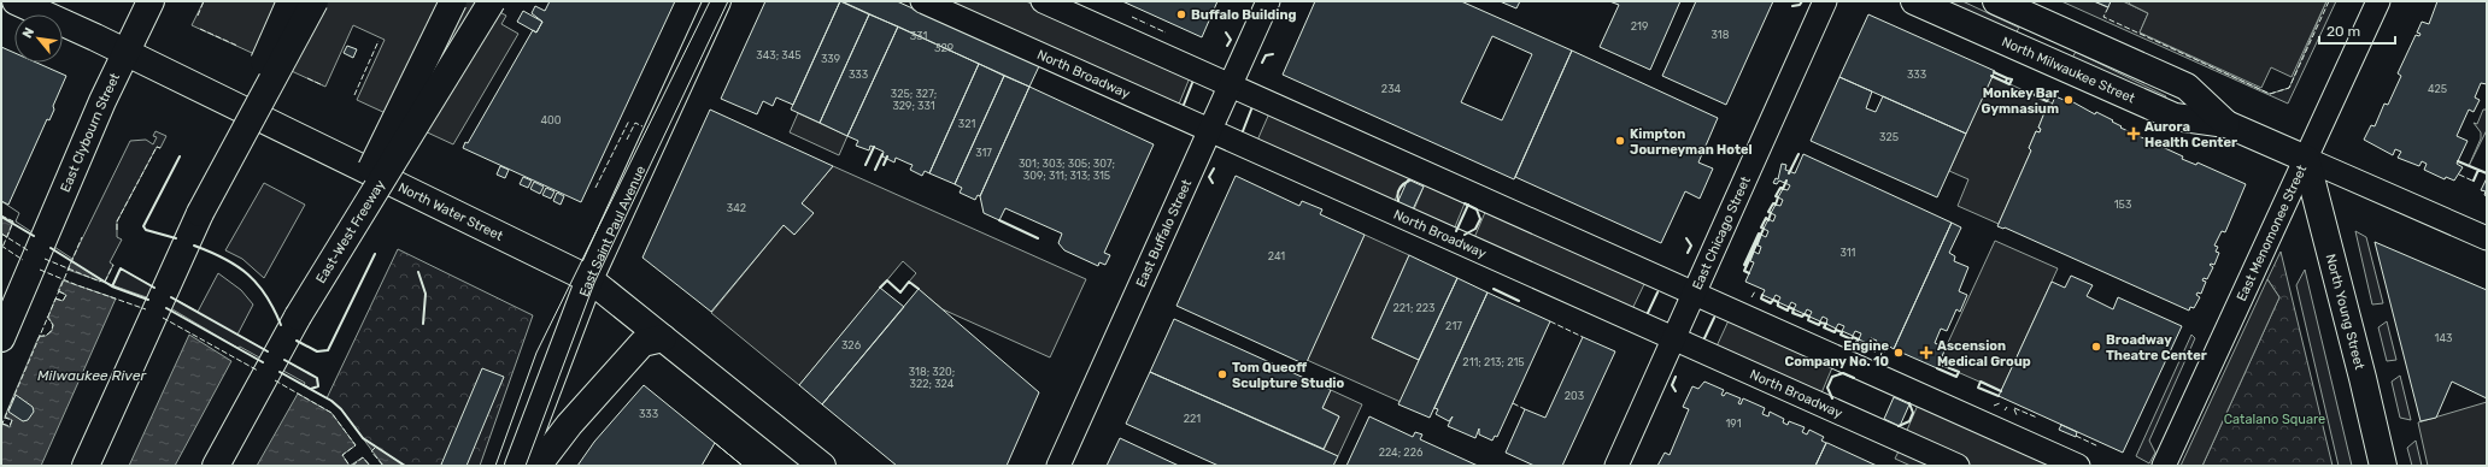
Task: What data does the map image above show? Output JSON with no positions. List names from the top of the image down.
{
  "streets": {
    "main road": [
      "North Milwaukee Street",
      "East Clybourn Street",
      "North Water Street",
      "East-West Freeway",
      "East Saint Paul Avenue",
      "North Young Street"
    ],
    "street": [
      "North Broadway",
      "East Buffalo Street",
      "East Chicago Street",
      "East Menomonee Street"
    ]
  },
  "crossings": [
    ["North Milwaukee Street", "East Menomonee Street"],
    ["North Milwaukee Street", "North Young Street"],
    ["North Broadway", "East Buffalo Street"],
    ["North Broadway", "East Chicago Street"],
    ["East Clybourn Street", "North Water Street"],
    ["North Water Street", "East Saint Paul Avenue"],
    ["East Menomonee Street", "North Young Street"]
  ],
  "water": ["Milwaukee River"],
  "parks": ["Catalano Square"],
  "places": {
    "other": [
      "Buffalo Building",
      "Monkey Bar Gymnasium",
      "Kimpton Journeyman Hotel",
      "Broadway Theatre Center",
      "Engine Company No. 10",
      "Tom Queoff Sculpture Studio"
    ],
    "health": ["Aurora Health Center", "Ascension Medical Group"]
  },
  "house_numbers": [
    "219",
    "318",
    "331",
    "329",
    "343; 345",
    "339",
    "333",
    "333",
    "234",
    "425",
    "325; 327; 329; 331",
    "400",
    "321",
    "325",
    "317",
    "301; 303; 305; 307; 309; 311; 313; 315",
    "153",
    "342",
    "311",
    "241",
    "221; 223",
    "217",
    "143",
    "326",
    "211; 213; 215",
    "318; 320; 322; 324",
    "203",
    "333",
    "221",
    "191",
    "224; 226"
  ],
  "scale_bar": "20 m",
  "north": "top left"
}
